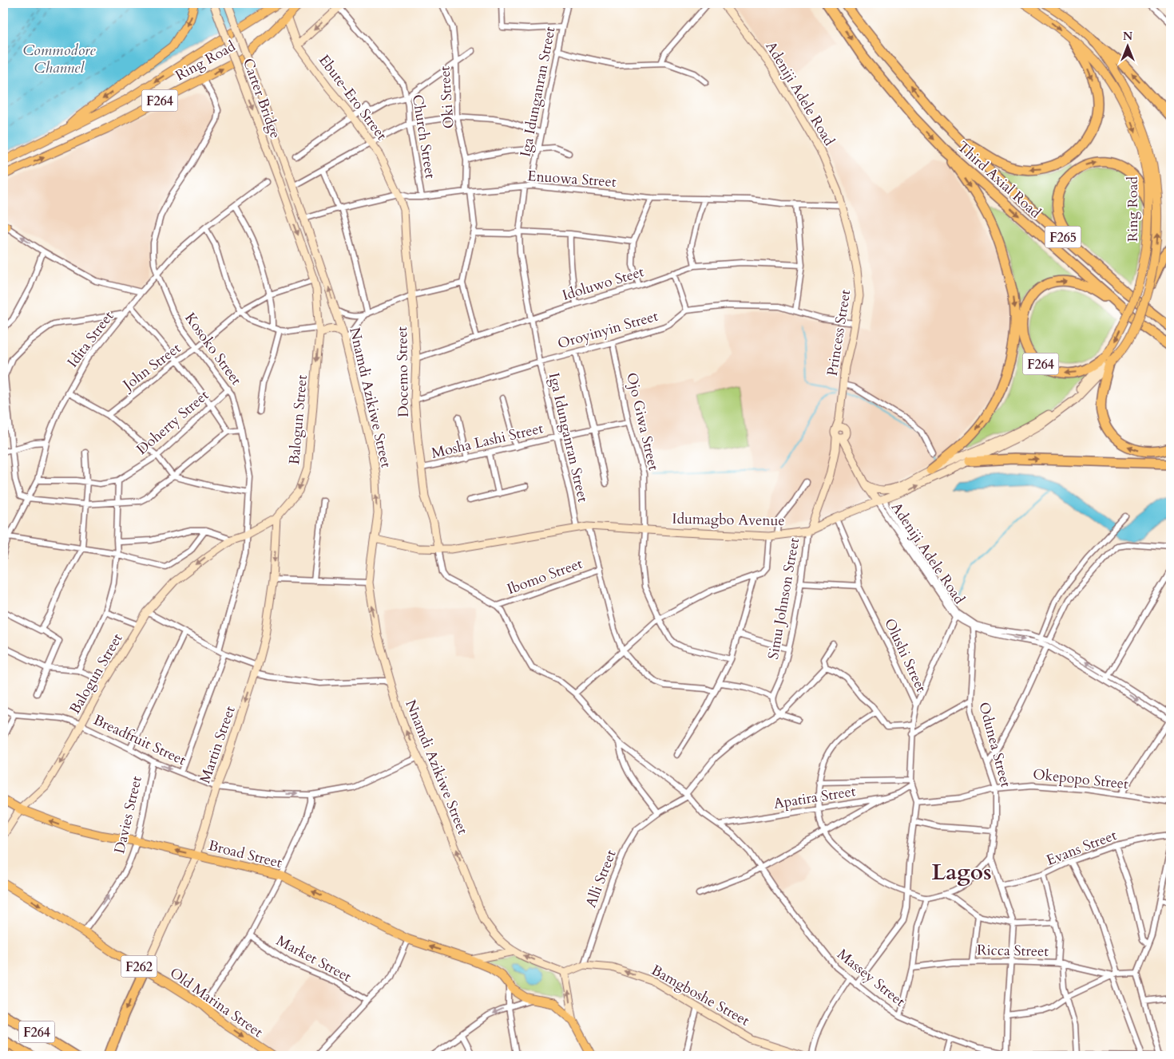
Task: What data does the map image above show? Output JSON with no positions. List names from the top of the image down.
{
  "streets": {
    "highway": ["F264", "Third Axial Road", "F265"],
    "main road": [
      "Ring Road",
      "Adeniji Adele Road",
      "Ebute-Ero Street",
      "Carter Bridge",
      "Princess Street",
      "Docemo Street",
      "Nnamdi Azikiwe Street",
      "Balogun Street",
      "Idumagbo Avenue",
      "Martin Street",
      "Broad Street",
      "F262",
      "Bamgboshe Street",
      "Old Marina Street"
    ],
    "street": [
      "Iga Idunganran Street",
      "Oki Street",
      "Church Street",
      "Enuowa Street",
      "Idoluwo Steet",
      "Oroyinyin Street",
      "Idita Street",
      "Kosoko Street",
      "John Street",
      "Ojo Giwa Street",
      "Doherty Street",
      "Mosha Lashi Street",
      "Ibomo Street",
      "Simu Johnson Street",
      "Olushi Street",
      "Breadfruit Street",
      "Odunea Street",
      "Okepopo Street",
      "Apatira Street",
      "Davies Street",
      "Evans Street",
      "Alli Street",
      "Ricca Street",
      "Market Street",
      "Massey Street"
    ]
  },
  "crossings": [
    ["Ring Road", "Ebute-Ero Street"],
    ["Ring Road", "F264"],
    ["Ring Road", "Kosoko Street"],
    ["Ring Road", "Idumagbo Avenue"],
    ["Iga Idunganran Street", "Enuowa Street"],
    ["Iga Idunganran Street", "Idoluwo Steet"],
    ["Iga Idunganran Street", "Oroyinyin Street"],
    ["Iga Idunganran Street", "Mosha Lashi Street"],
    ["Iga Idunganran Street", "Idumagbo Avenue"],
    ["Adeniji Adele Road", "Enuowa Street"],
    ["Adeniji Adele Road", "Princess Street"],
    ["Adeniji Adele Road", "Idumagbo Avenue"],
    ["Adeniji Adele Road", "Odunea Street"],
    ["Ebute-Ero Street", "Enuowa Street"],
    ["Ebute-Ero Street", "Docemo Street"],
    ["Oki Street", "Enuowa Street"],
    ["Carter Bridge", "Balogun Street"],
    ["F264", "Third Axial Road"],
    ["F264", "Idumagbo Avenue"],
    ["Church Street", "Enuowa Street"],
    ["Enuowa Street", "Princess Street"],
    ["Enuowa Street", "Docemo Street"],
    ["Enuowa Street", "Nnamdi Azikiwe Street"],
    ["Third Axial Road", "F265"],
    ["Idoluwo Steet", "Docemo Street"],
    ["Oroyinyin Street", "Docemo Street"],
    ["Oroyinyin Street", "Ojo Giwa Street"],
    ["Idita Street", "Kosoko Street"],
    ["Idita Street", "Doherty Street"],
    ["Kosoko Street", "John Street"],
    ["Kosoko Street", "Balogun Street"],
    ["Kosoko Street", "Doherty Street"],
    ["John Street", "Balogun Street"],
    ["Docemo Street", "Mosha Lashi Street"],
    ["Docemo Street", "Idumagbo Avenue"],
    ["Nnamdi Azikiwe Street", "Idumagbo Avenue"],
    ["Nnamdi Azikiwe Street", "Breadfruit Street"],
    ["Nnamdi Azikiwe Street", "Broad Street"],
    ["Balogun Street", "Breadfruit Street"],
    ["Balogun Street", "Martin Street"],
    ["Balogun Street", "Broad Street"],
    ["Ojo Giwa Street", "Mosha Lashi Street"],
    ["Ojo Giwa Street", "Idumagbo Avenue"],
    ["Idumagbo Avenue", "Simu Johnson Street"],
    ["Idumagbo Avenue", "Olushi Street"],
    ["Ibomo Street", "Massey Street"],
    ["Olushi Street", "Okepopo Street"],
    ["Olushi Street", "Apatira Street"],
    ["Olushi Street", "Massey Street"],
    ["Breadfruit Street", "Martin Street"],
    ["Breadfruit Street", "Davies Street"],
    ["Martin Street", "Broad Street"],
    ["Martin Street", "Old Marina Street"],
    ["Odunea Street", "Okepopo Street"],
    ["Odunea Street", "Evans Street"],
    ["Odunea Street", "Ricca Street"],
    ["Odunea Street", "Massey Street"],
    ["Apatira Street", "Massey Street"],
    ["Davies Street", "Broad Street"],
    ["Davies Street", "Old Marina Street"],
    ["Alli Street", "Massey Street"],
    ["Alli Street", "Bamgboshe Street"]
  ],
  "one_way": [
    "Carter Bridge",
    "Nnamdi Azikiwe Street",
    "Balogun Street",
    "Martin Street",
    "Davies Street",
    "Broad Street",
    "Bamgboshe Street",
    "Old Marina Street"
  ],
  "districts": ["Lagos"],
  "water": ["Commodore Channel"],
  "north": "top"
}
